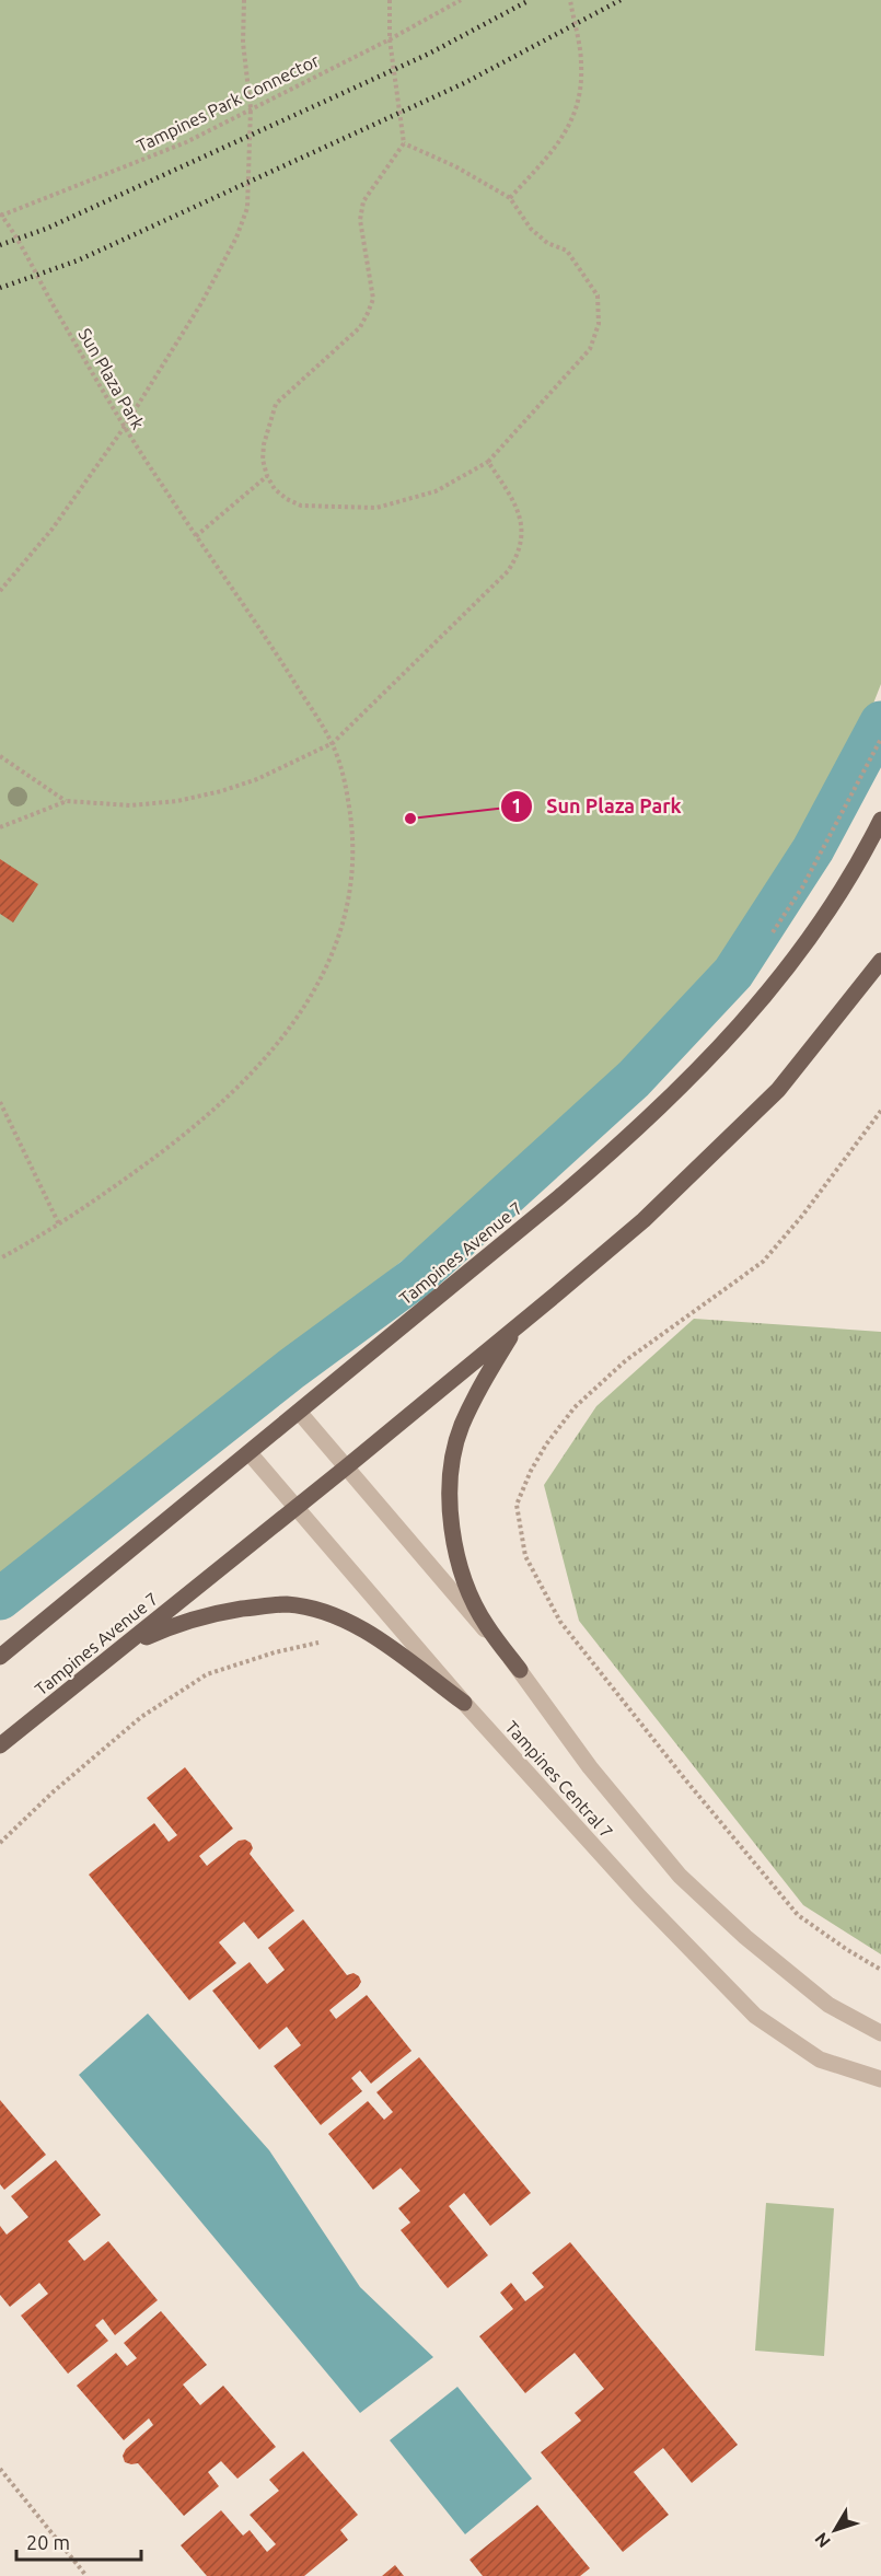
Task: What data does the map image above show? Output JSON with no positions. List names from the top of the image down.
{
  "streets": {
    "main road": ["Tampines Avenue 7"],
    "street": ["Tampines Central 7"],
    "path": ["Tampines Park Connector", "Sun Plaza Park"]
  },
  "crossings": [
    ["Tampines Park Connector", "Sun Plaza Park"],
    ["Tampines Avenue 7", "Tampines Central 7"]
  ],
  "places": ["Sun Plaza Park"],
  "scale_bar": "20 m",
  "north": "bottom left"
}
